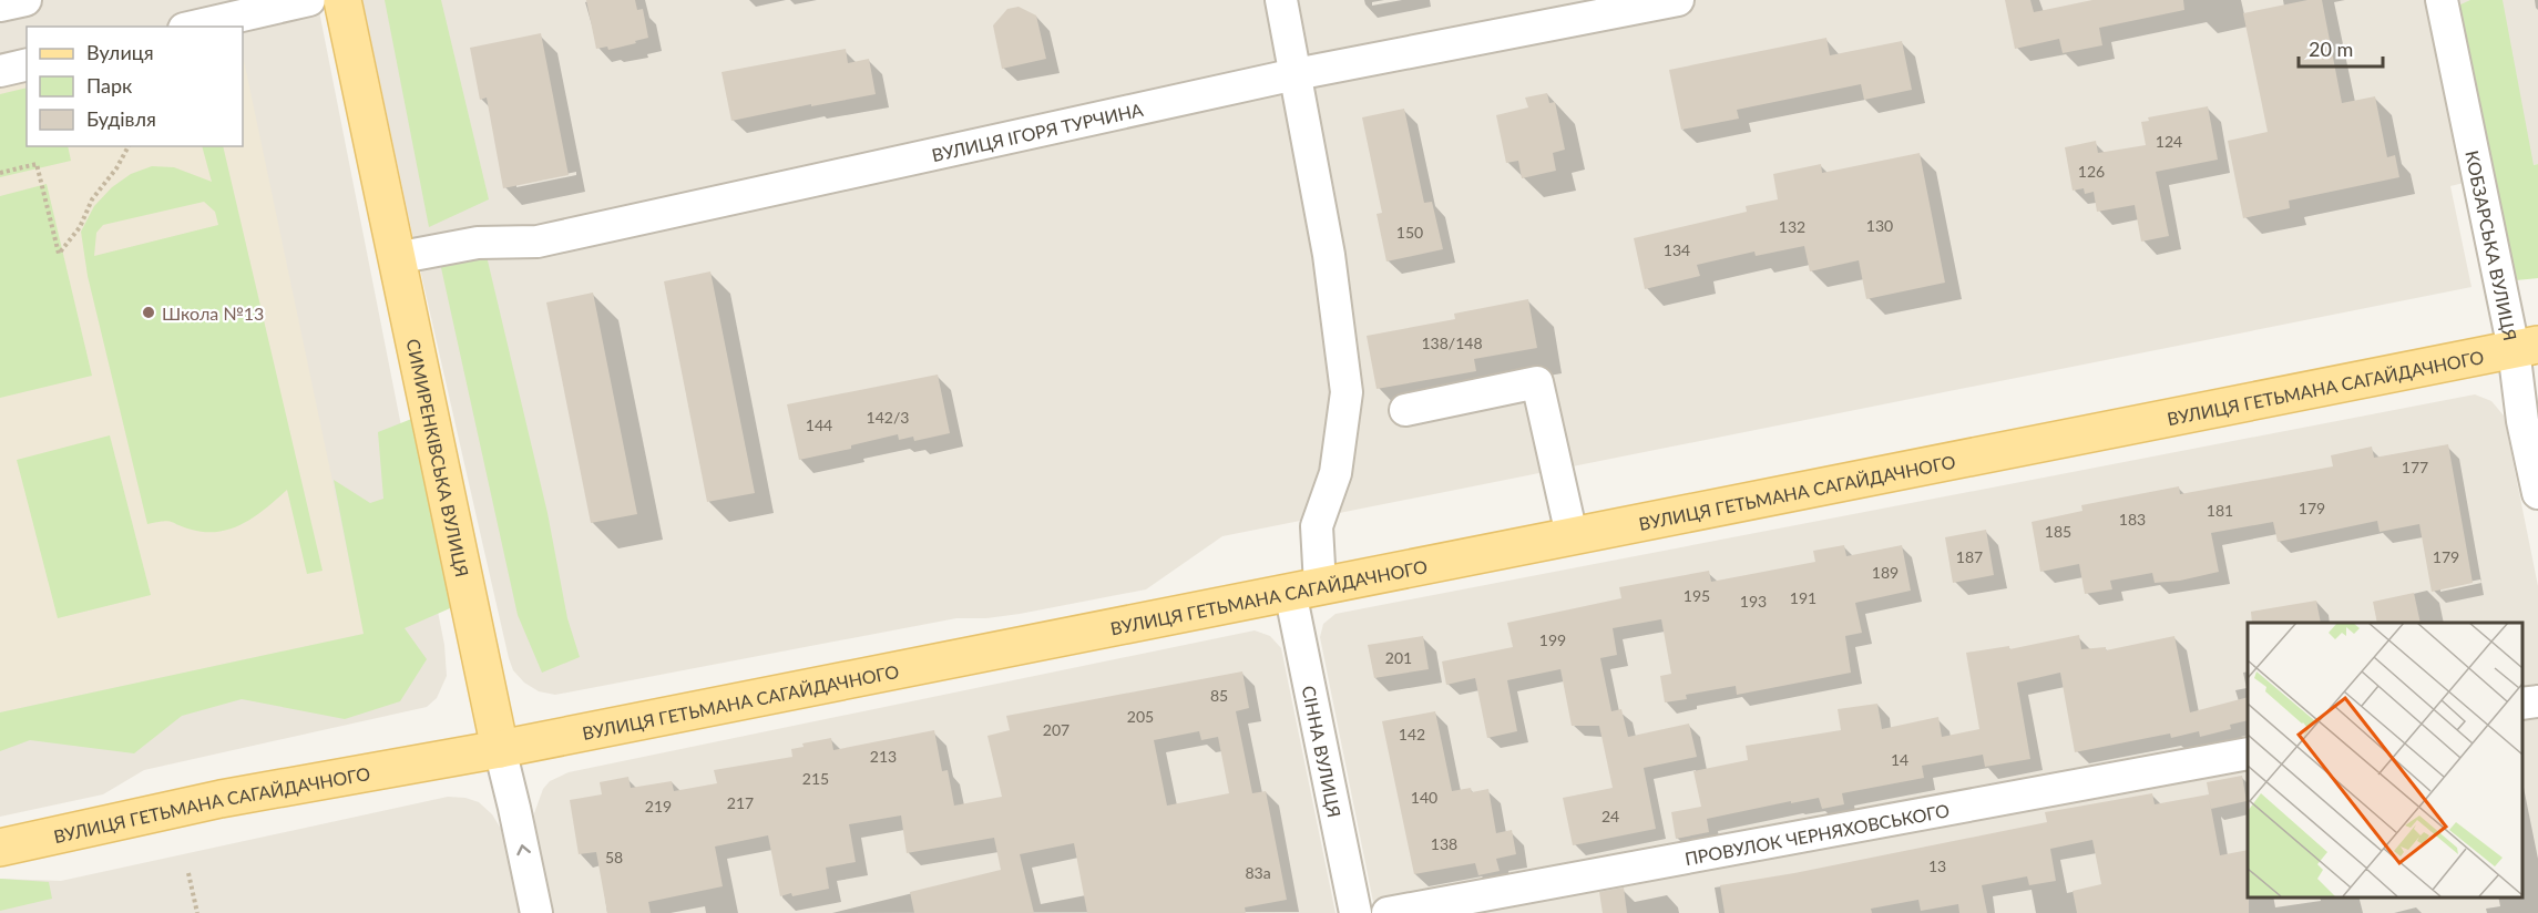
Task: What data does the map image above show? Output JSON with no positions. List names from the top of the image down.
{
  "streets": {
    "main road": ["ВУЛИЦЯ ГЕТЬМАНА САГАЙДАЧНОГО", "СИМИРЕНКІВСЬКА ВУЛИЦЯ"],
    "street": [
      "ВУЛИЦЯ ІГОРЯ ТУРЧИНА",
      "КОБЗАРСЬКА ВУЛИЦЯ",
      "СІННА ВУЛИЦЯ",
      "ПРОВУЛОК ЧЕРНЯХОВСЬКОГО"
    ]
  },
  "crossings": [
    ["ВУЛИЦЯ ІГОРЯ ТУРЧИНА", "СИМИРЕНКІВСЬКА ВУЛИЦЯ"],
    ["ВУЛИЦЯ ІГОРЯ ТУРЧИНА", "СІННА ВУЛИЦЯ"],
    ["КОБЗАРСЬКА ВУЛИЦЯ", "ВУЛИЦЯ ГЕТЬМАНА САГАЙДАЧНОГО"],
    ["ВУЛИЦЯ ГЕТЬМАНА САГАЙДАЧНОГО", "СИМИРЕНКІВСЬКА ВУЛИЦЯ"],
    ["ВУЛИЦЯ ГЕТЬМАНА САГАЙДАЧНОГО", "СІННА ВУЛИЦЯ"]
  ],
  "places": ["Школа №13"],
  "house_numbers": [
    "124",
    "126",
    "130",
    "132",
    "150",
    "134",
    "138/148",
    "142/3",
    "144",
    "177",
    "179",
    "181",
    "183",
    "185",
    "187",
    "179",
    "189",
    "195",
    "191",
    "193",
    "199",
    "201",
    "85",
    "205",
    "207",
    "142",
    "213",
    "14",
    "215",
    "140",
    "217",
    "219",
    "24",
    "138",
    "58",
    "13",
    "83а"
  ],
  "legend": ["Вулиця", "Парк", "Будівля"],
  "scale_bar": "20 m"
}
